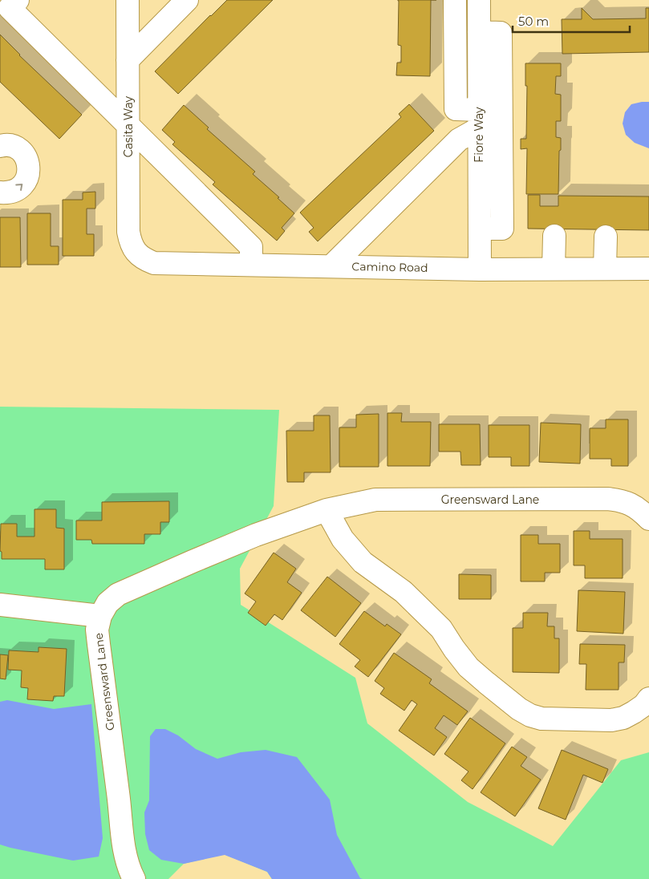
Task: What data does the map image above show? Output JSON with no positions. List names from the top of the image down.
{
  "streets": {
    "street": [
      "Casita Way",
      "Fiore Way",
      "Camino Road",
      "Greensward Lane"
    ]
  },
  "crossings": [
    ["Casita Way", "Camino Road"],
    ["Fiore Way", "Camino Road"]
  ],
  "scale_bar": "50 m"
}
